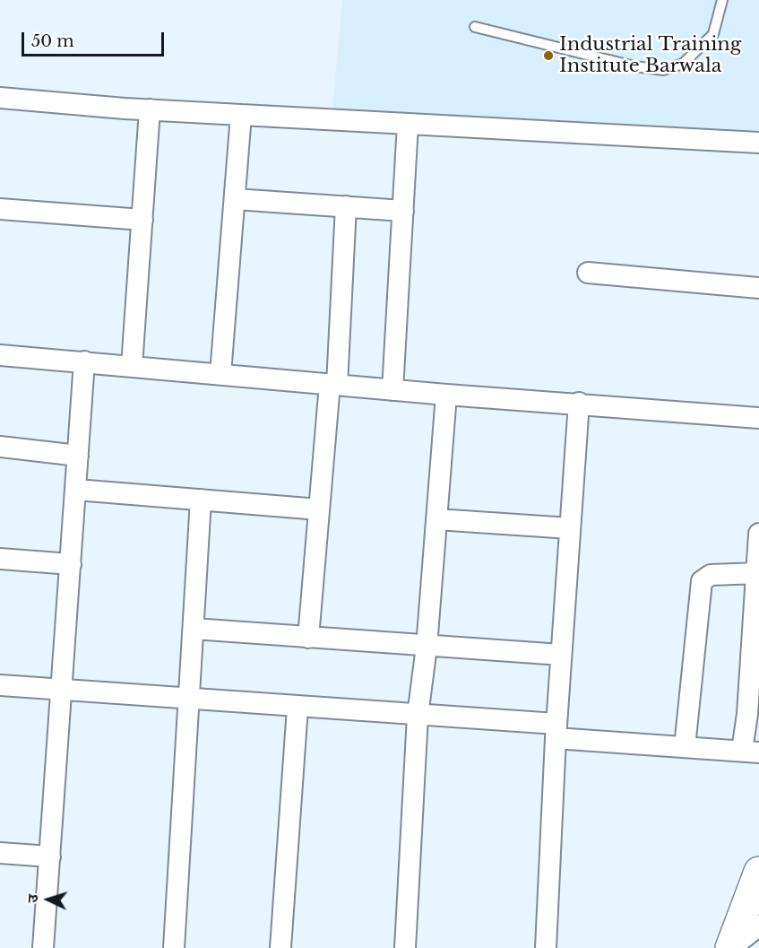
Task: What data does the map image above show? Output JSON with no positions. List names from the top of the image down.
{
  "places": ["Industrial Training Institute Barwala"],
  "scale_bar": "50 m",
  "north": "left"
}
